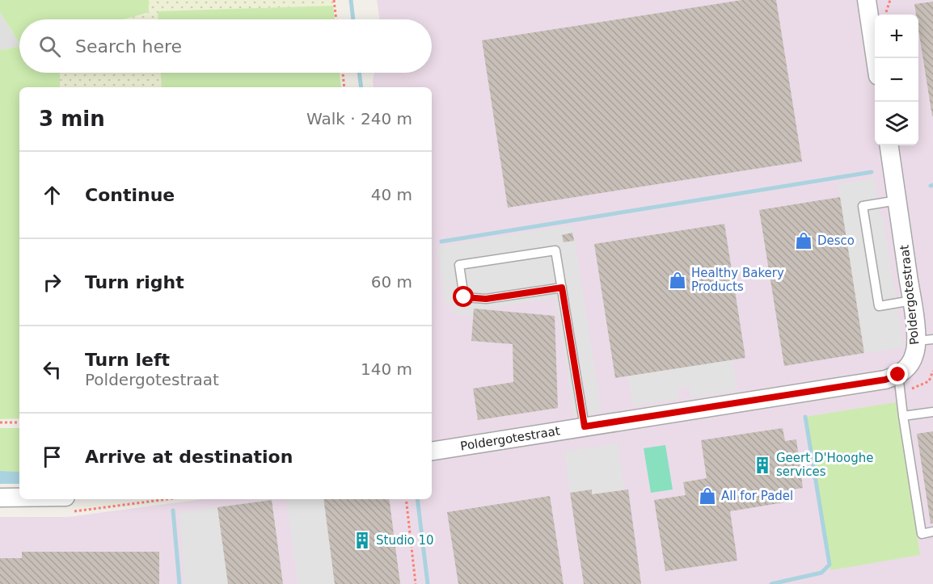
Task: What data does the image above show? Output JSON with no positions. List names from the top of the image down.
{
  "streets": {
    "street": ["Poldergotestraat"]
  },
  "places": {
    "shop": ["Desco", "Healthy Bakery Products", "All for Padel"],
    "building": ["Geert D'Hooghe services", "Studio 10"]
  },
  "page": {
    "map_buttons": ["+", "−"],
    "search": "Search here",
    "heading": ["3 min", "Walk · 240 m"],
    "list": [
      ["Continue", "40 m"],
      ["Turn right", "60 m"],
      ["Turn left", "Poldergotestraat", "140 m"],
      "Arrive at destination"
    ]
  }
}
